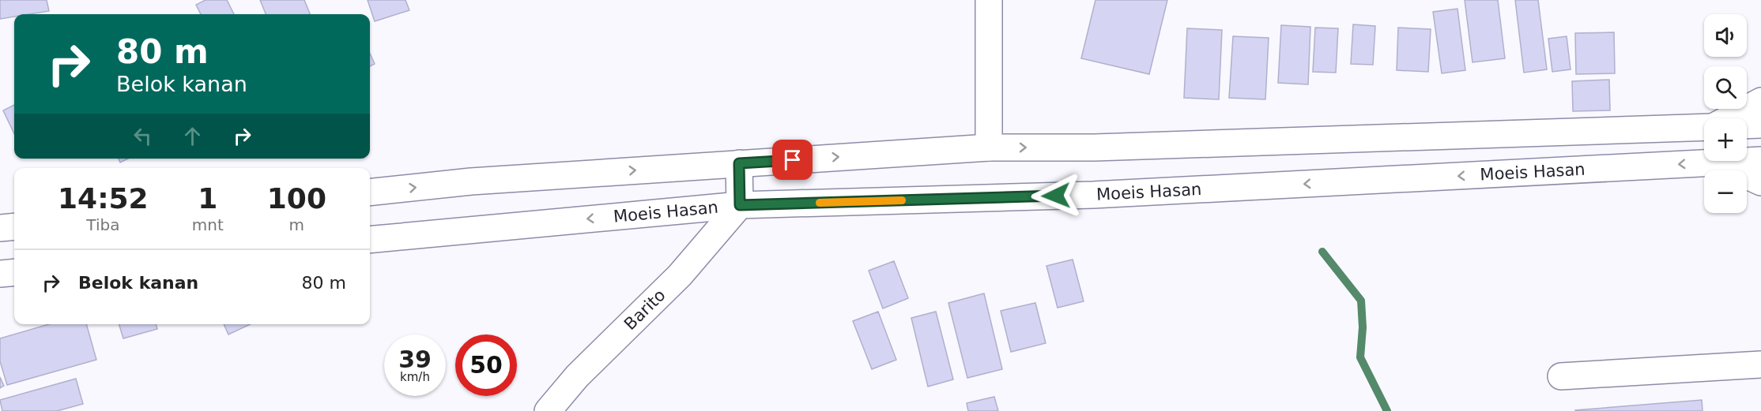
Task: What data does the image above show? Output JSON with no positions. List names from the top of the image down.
{
  "streets": {
    "main road": ["Moeis Hasan", "Barito"]
  },
  "crossings": [
    ["Moeis Hasan", "Barito"]
  ],
  "page": {
    "map_buttons": ["+", "−"],
    "turn": ["80 m", "Belok kanan"],
    "eta": [
      "14:52",
      "Tiba",
      "1",
      "mnt",
      "100",
      "m"
    ],
    "list": [
      {
        "name": "Belok kanan",
        "value": "80 m"
      }
    ],
    "speed": "39 km/h",
    "limit": "50"
  }
}
